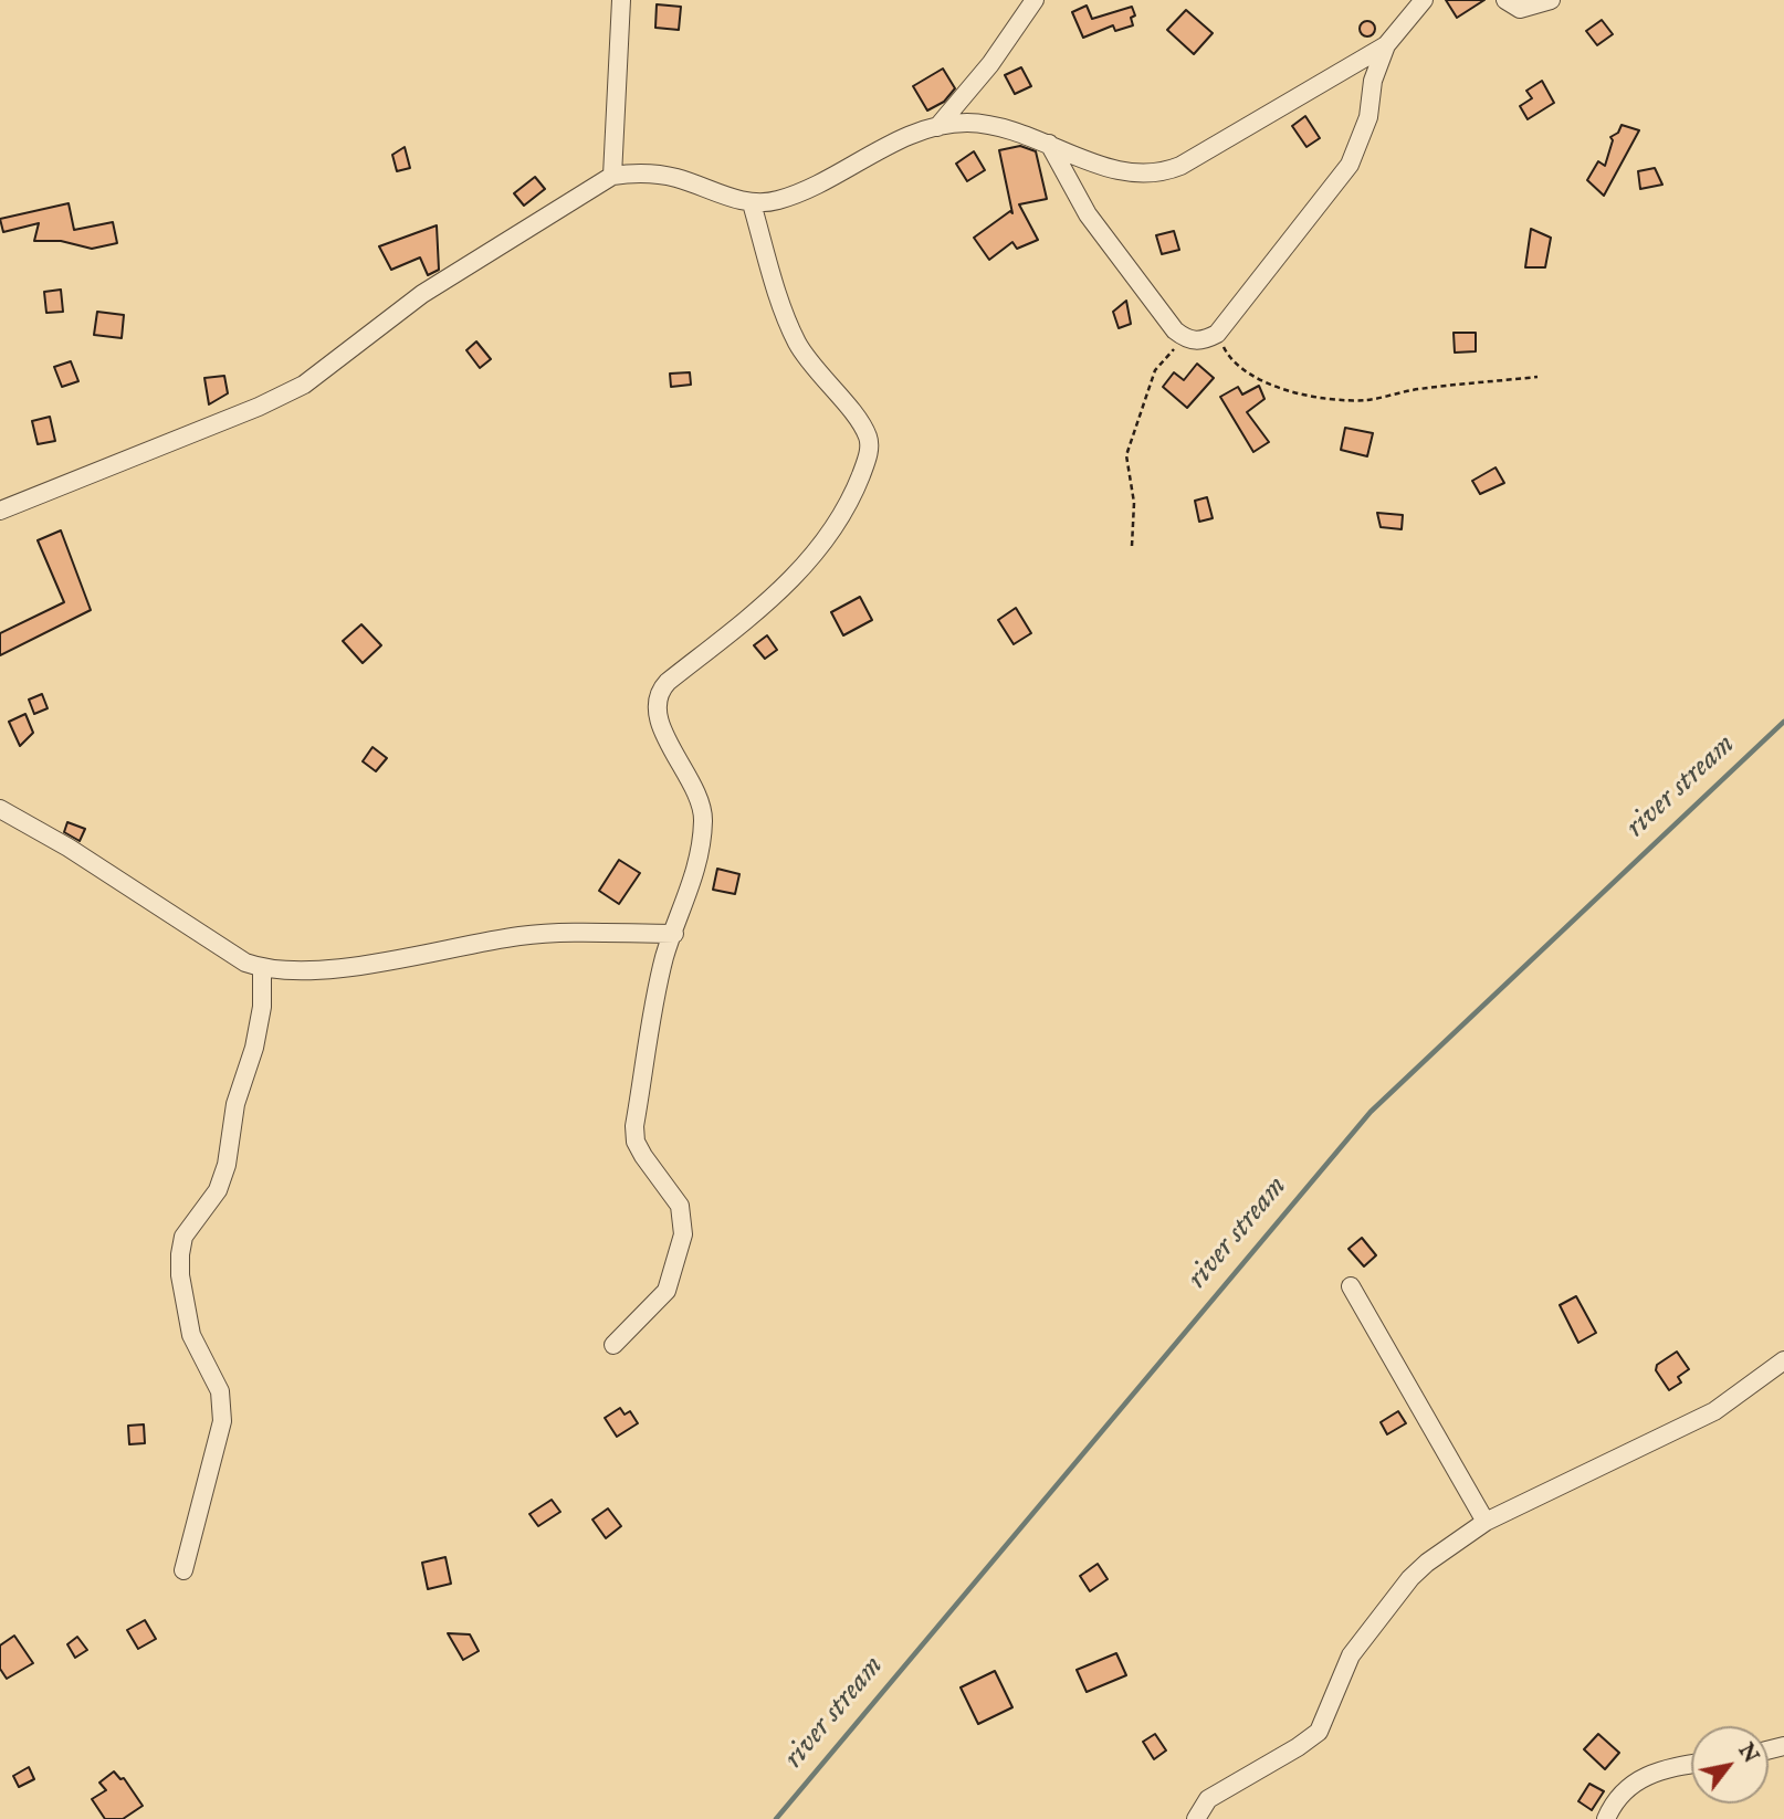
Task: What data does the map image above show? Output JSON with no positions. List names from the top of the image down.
{
  "water": ["river stream"],
  "north": "top right"
}
